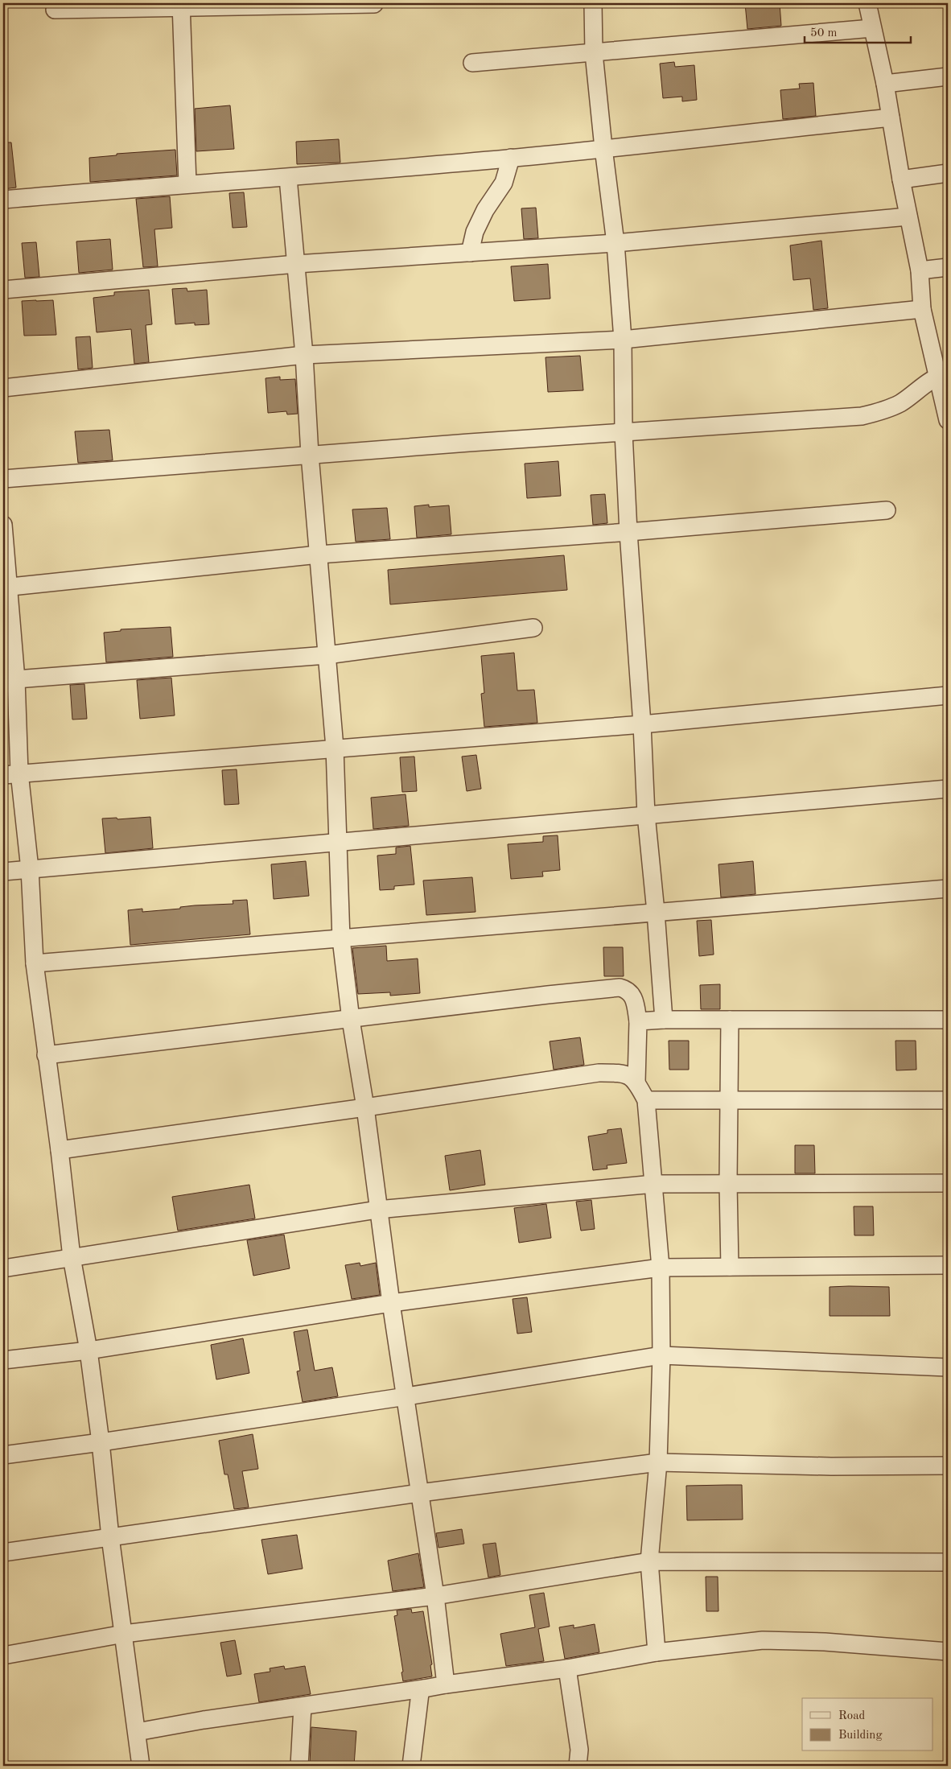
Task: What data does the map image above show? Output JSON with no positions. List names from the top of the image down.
{
  "legend": ["Road", "Building"],
  "scale_bar": "50 m"
}
